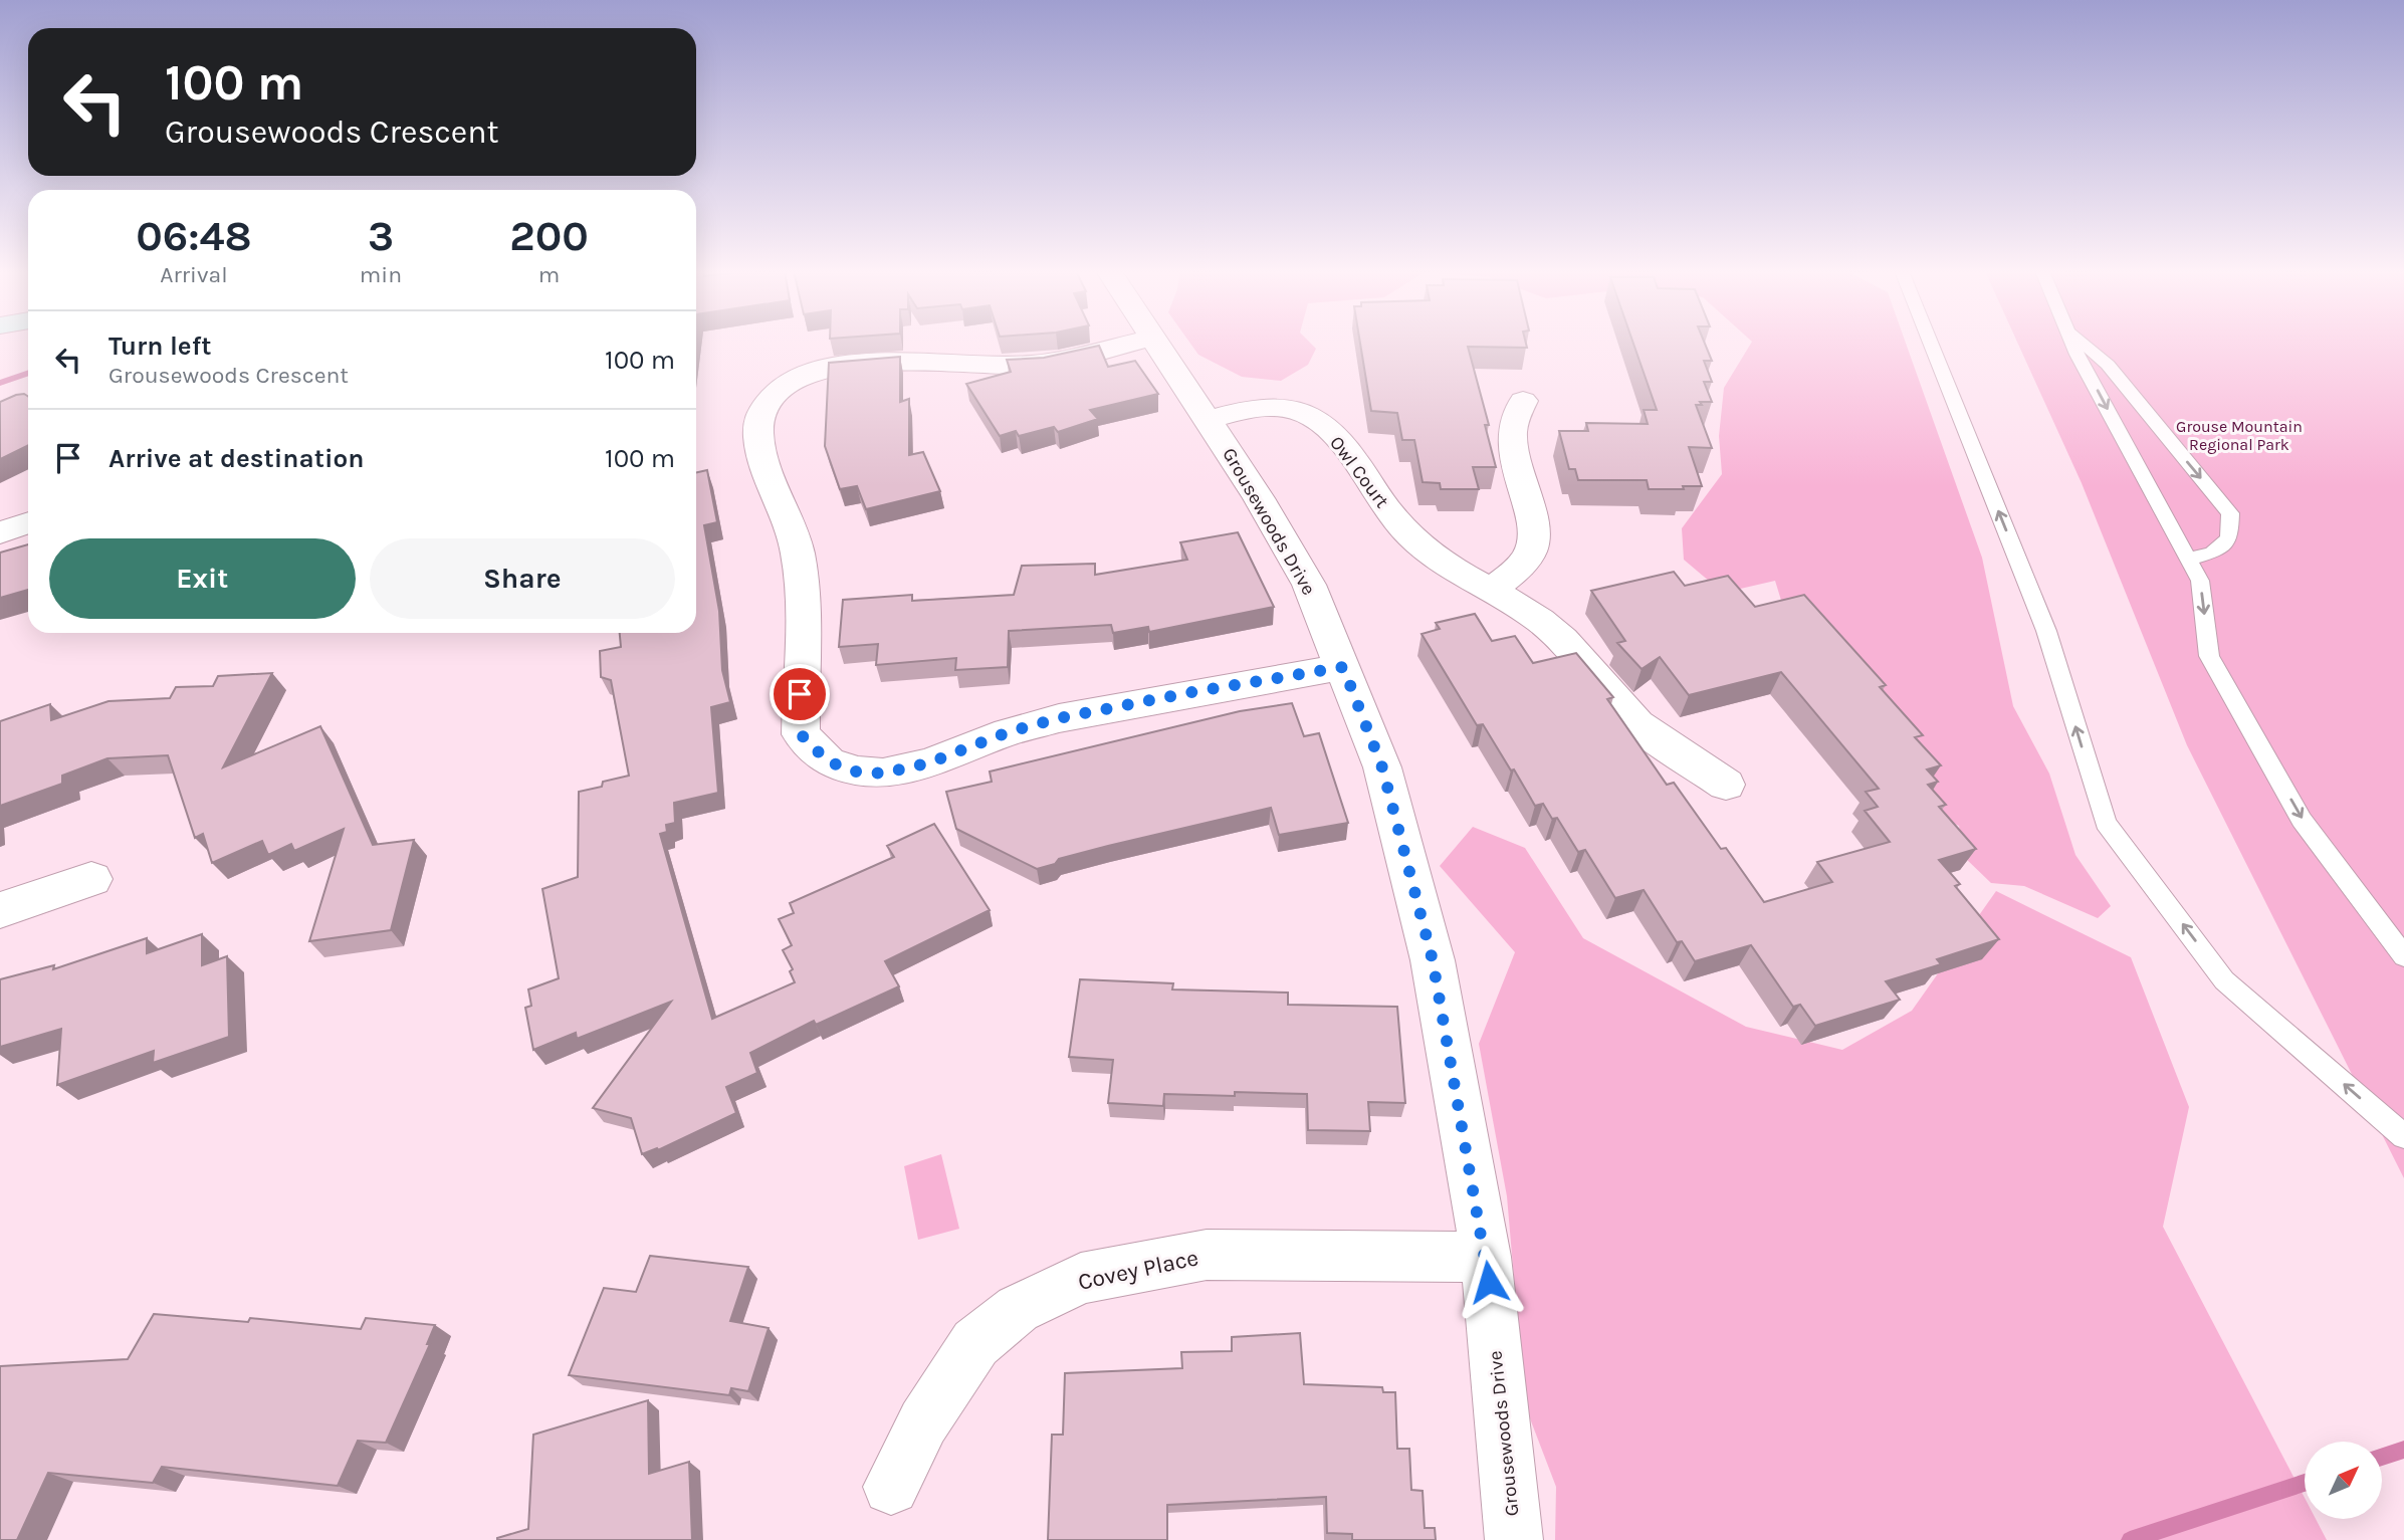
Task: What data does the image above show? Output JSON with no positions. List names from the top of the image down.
{
  "streets": {
    "street": ["Owl Court", "Grousewoods Drive", "Covey Place"]
  },
  "crossings": [
    ["Owl Court", "Grousewoods Drive"],
    ["Grousewoods Drive", "Covey Place"]
  ],
  "parks": ["Grouse Mountain Regional Park"],
  "north": "top right",
  "page": {
    "turn": ["100 m", "Grousewoods Crescent"],
    "eta": [
      "06:48",
      "Arrival",
      "3",
      "min",
      "200",
      "m"
    ],
    "list": [
      {
        "name": "Turn left",
        "note": "Grousewoods Crescent",
        "value": "100 m"
      },
      {
        "name": "Arrive at destination",
        "value": "100 m"
      }
    ],
    "buttons": ["Exit", "Share"]
  }
}
